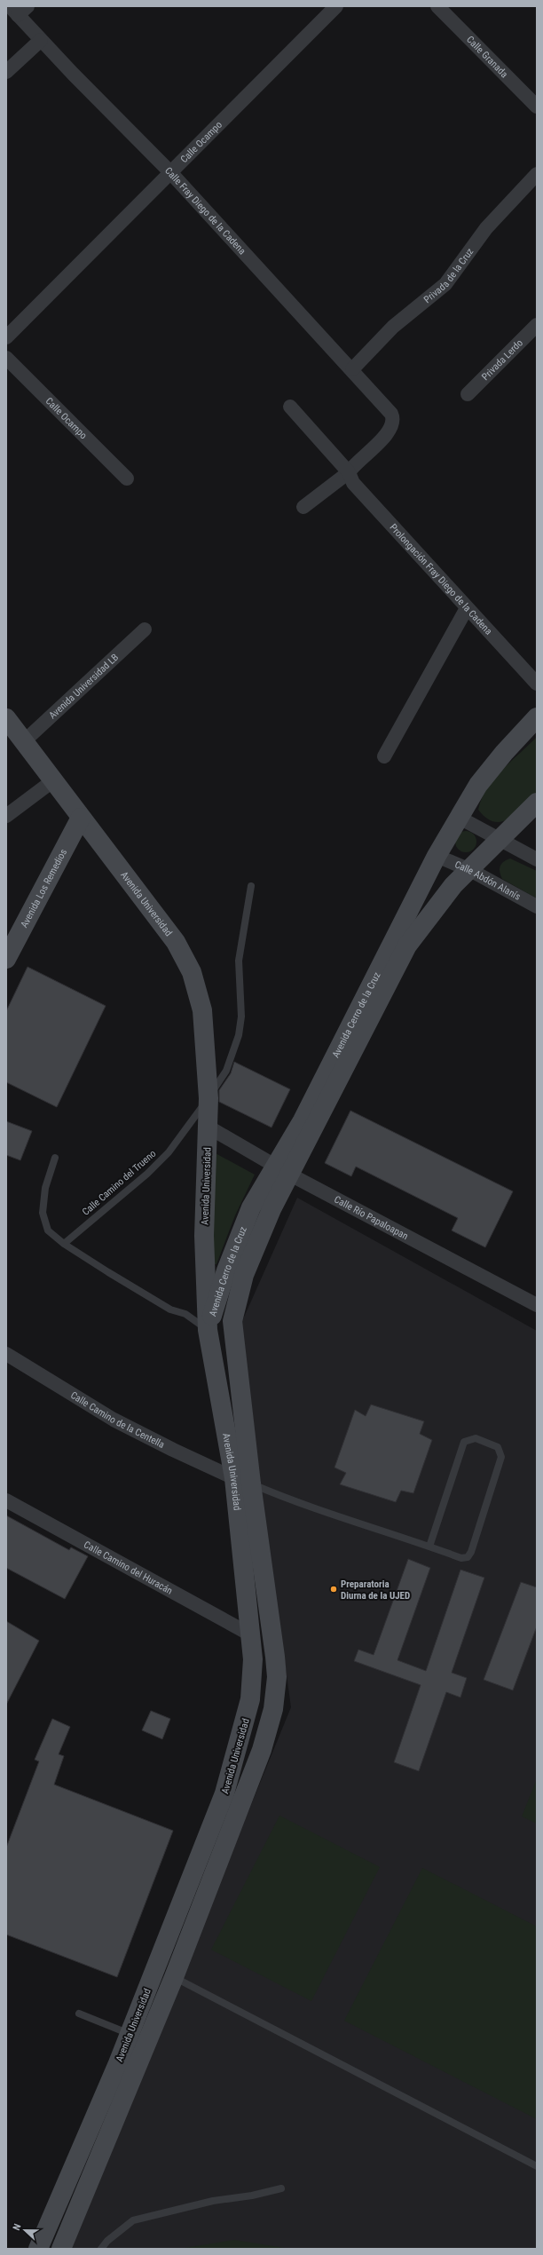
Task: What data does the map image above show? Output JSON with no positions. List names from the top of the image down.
{
  "streets": {
    "street": [
      "Calle Granada",
      "Calle Ocampo",
      "Calle Fray Diego de la Cadena",
      "Privada de la Cruz",
      "Privada Lerdo",
      "Prolongación Fray Diego de la Cadena",
      "Avenida Universidad LB",
      "Calle Abdón Alanís",
      "Avenida Los Remedios",
      "Avenida Universidad",
      "Avenida Cerro de la Cruz",
      "Calle Río Papaloapan",
      "Calle Camino de la Centella",
      "Calle Camino del Huracán"
    ],
    "lane": ["Calle Camino del Trueno"]
  },
  "crossings": [
    ["Calle Ocampo", "Calle Fray Diego de la Cadena"],
    ["Calle Fray Diego de la Cadena", "Privada de la Cruz"],
    ["Calle Fray Diego de la Cadena", "Prolongación Fray Diego de la Cadena"],
    ["Avenida Universidad LB", "Avenida Universidad"],
    ["Calle Abdón Alanís", "Avenida Cerro de la Cruz"],
    ["Avenida Los Remedios", "Avenida Universidad"],
    ["Avenida Universidad", "Avenida Cerro de la Cruz"],
    ["Avenida Universidad", "Calle Camino del Trueno"],
    ["Avenida Universidad", "Calle Río Papaloapan"],
    ["Avenida Universidad", "Calle Camino de la Centella"],
    ["Avenida Universidad", "Calle Camino del Huracán"],
    ["Avenida Cerro de la Cruz", "Calle Río Papaloapan"]
  ],
  "places": ["Preparatoria Diurna de la UJED"],
  "north": "left"
}
